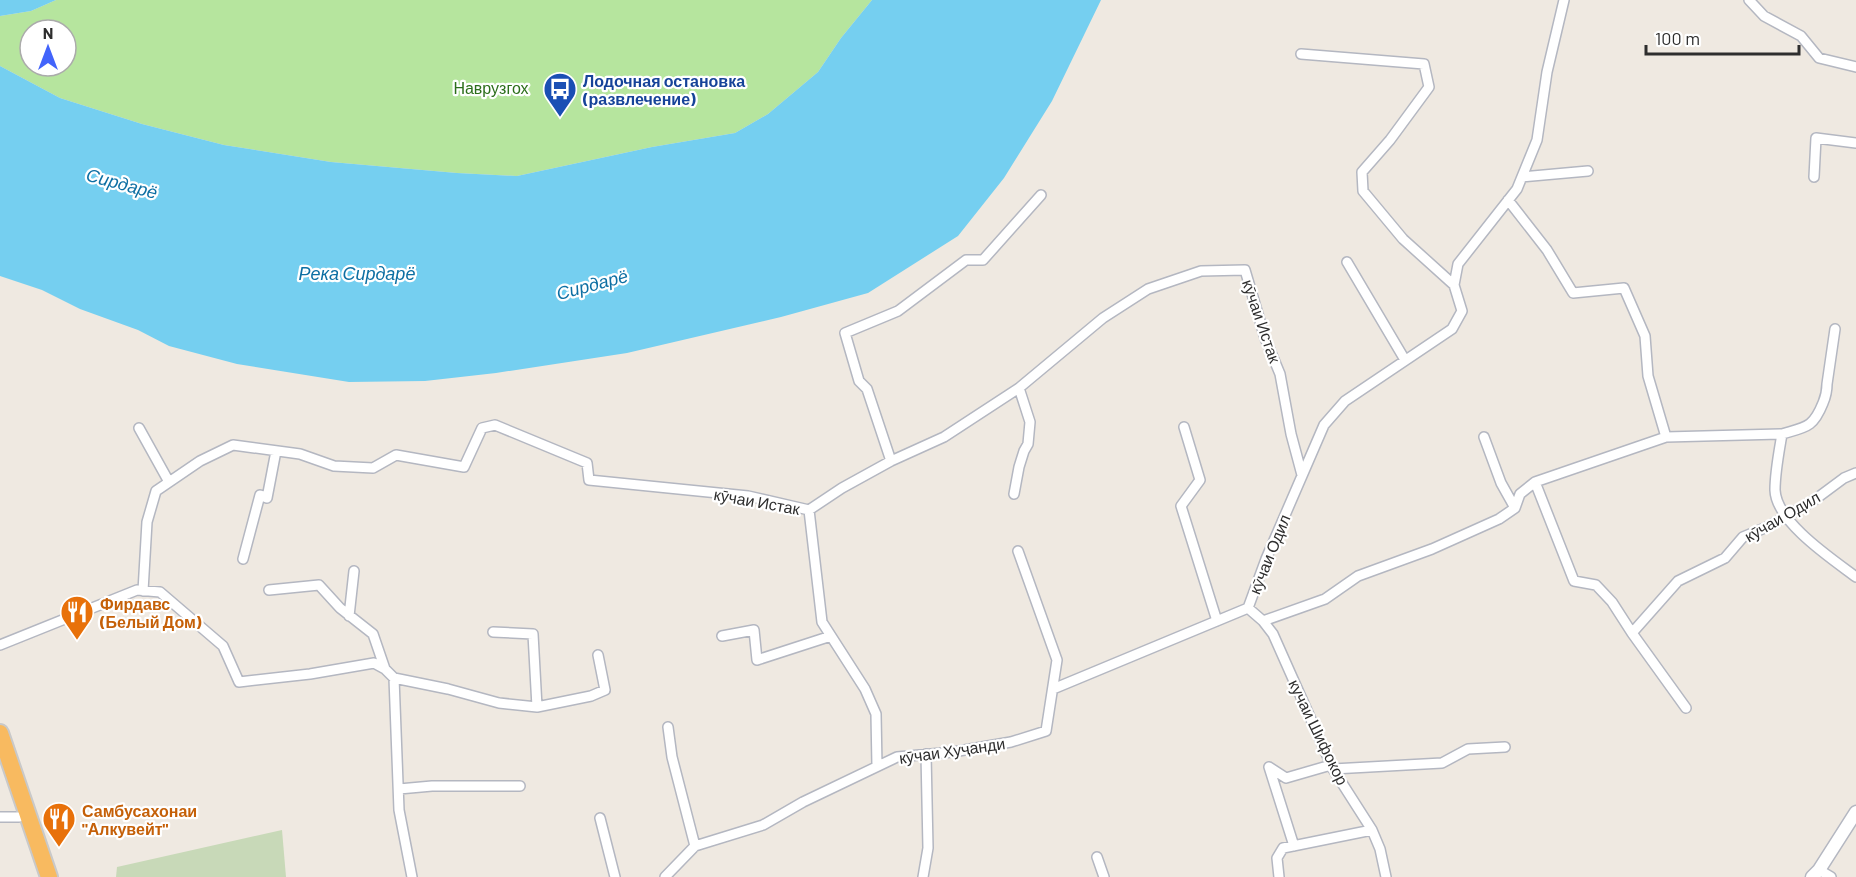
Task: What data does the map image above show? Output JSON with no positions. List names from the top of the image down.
{
  "streets": {
    "street": [
      "кӯчаи Истак",
      "кӯчаи Одил",
      "кучаи Шифокор",
      "кӯчаи Хуҷанди"
    ]
  },
  "crossings": [
    ["кӯчаи Истак", "кӯчаи Одил"],
    ["кӯчаи Одил", "кучаи Шифокор"]
  ],
  "water": ["Сирдарё", "Река Сирдарё"],
  "parks": ["Наврузгох"],
  "places": {
    "bus stop": ["Лодочная остановка (развлечение)"],
    "restaurant": ["Фирдавс (Белый Дом)", "Самбусахонаи \"Алкувейт\""]
  },
  "scale_bar": "100 m",
  "north": "top"
}
